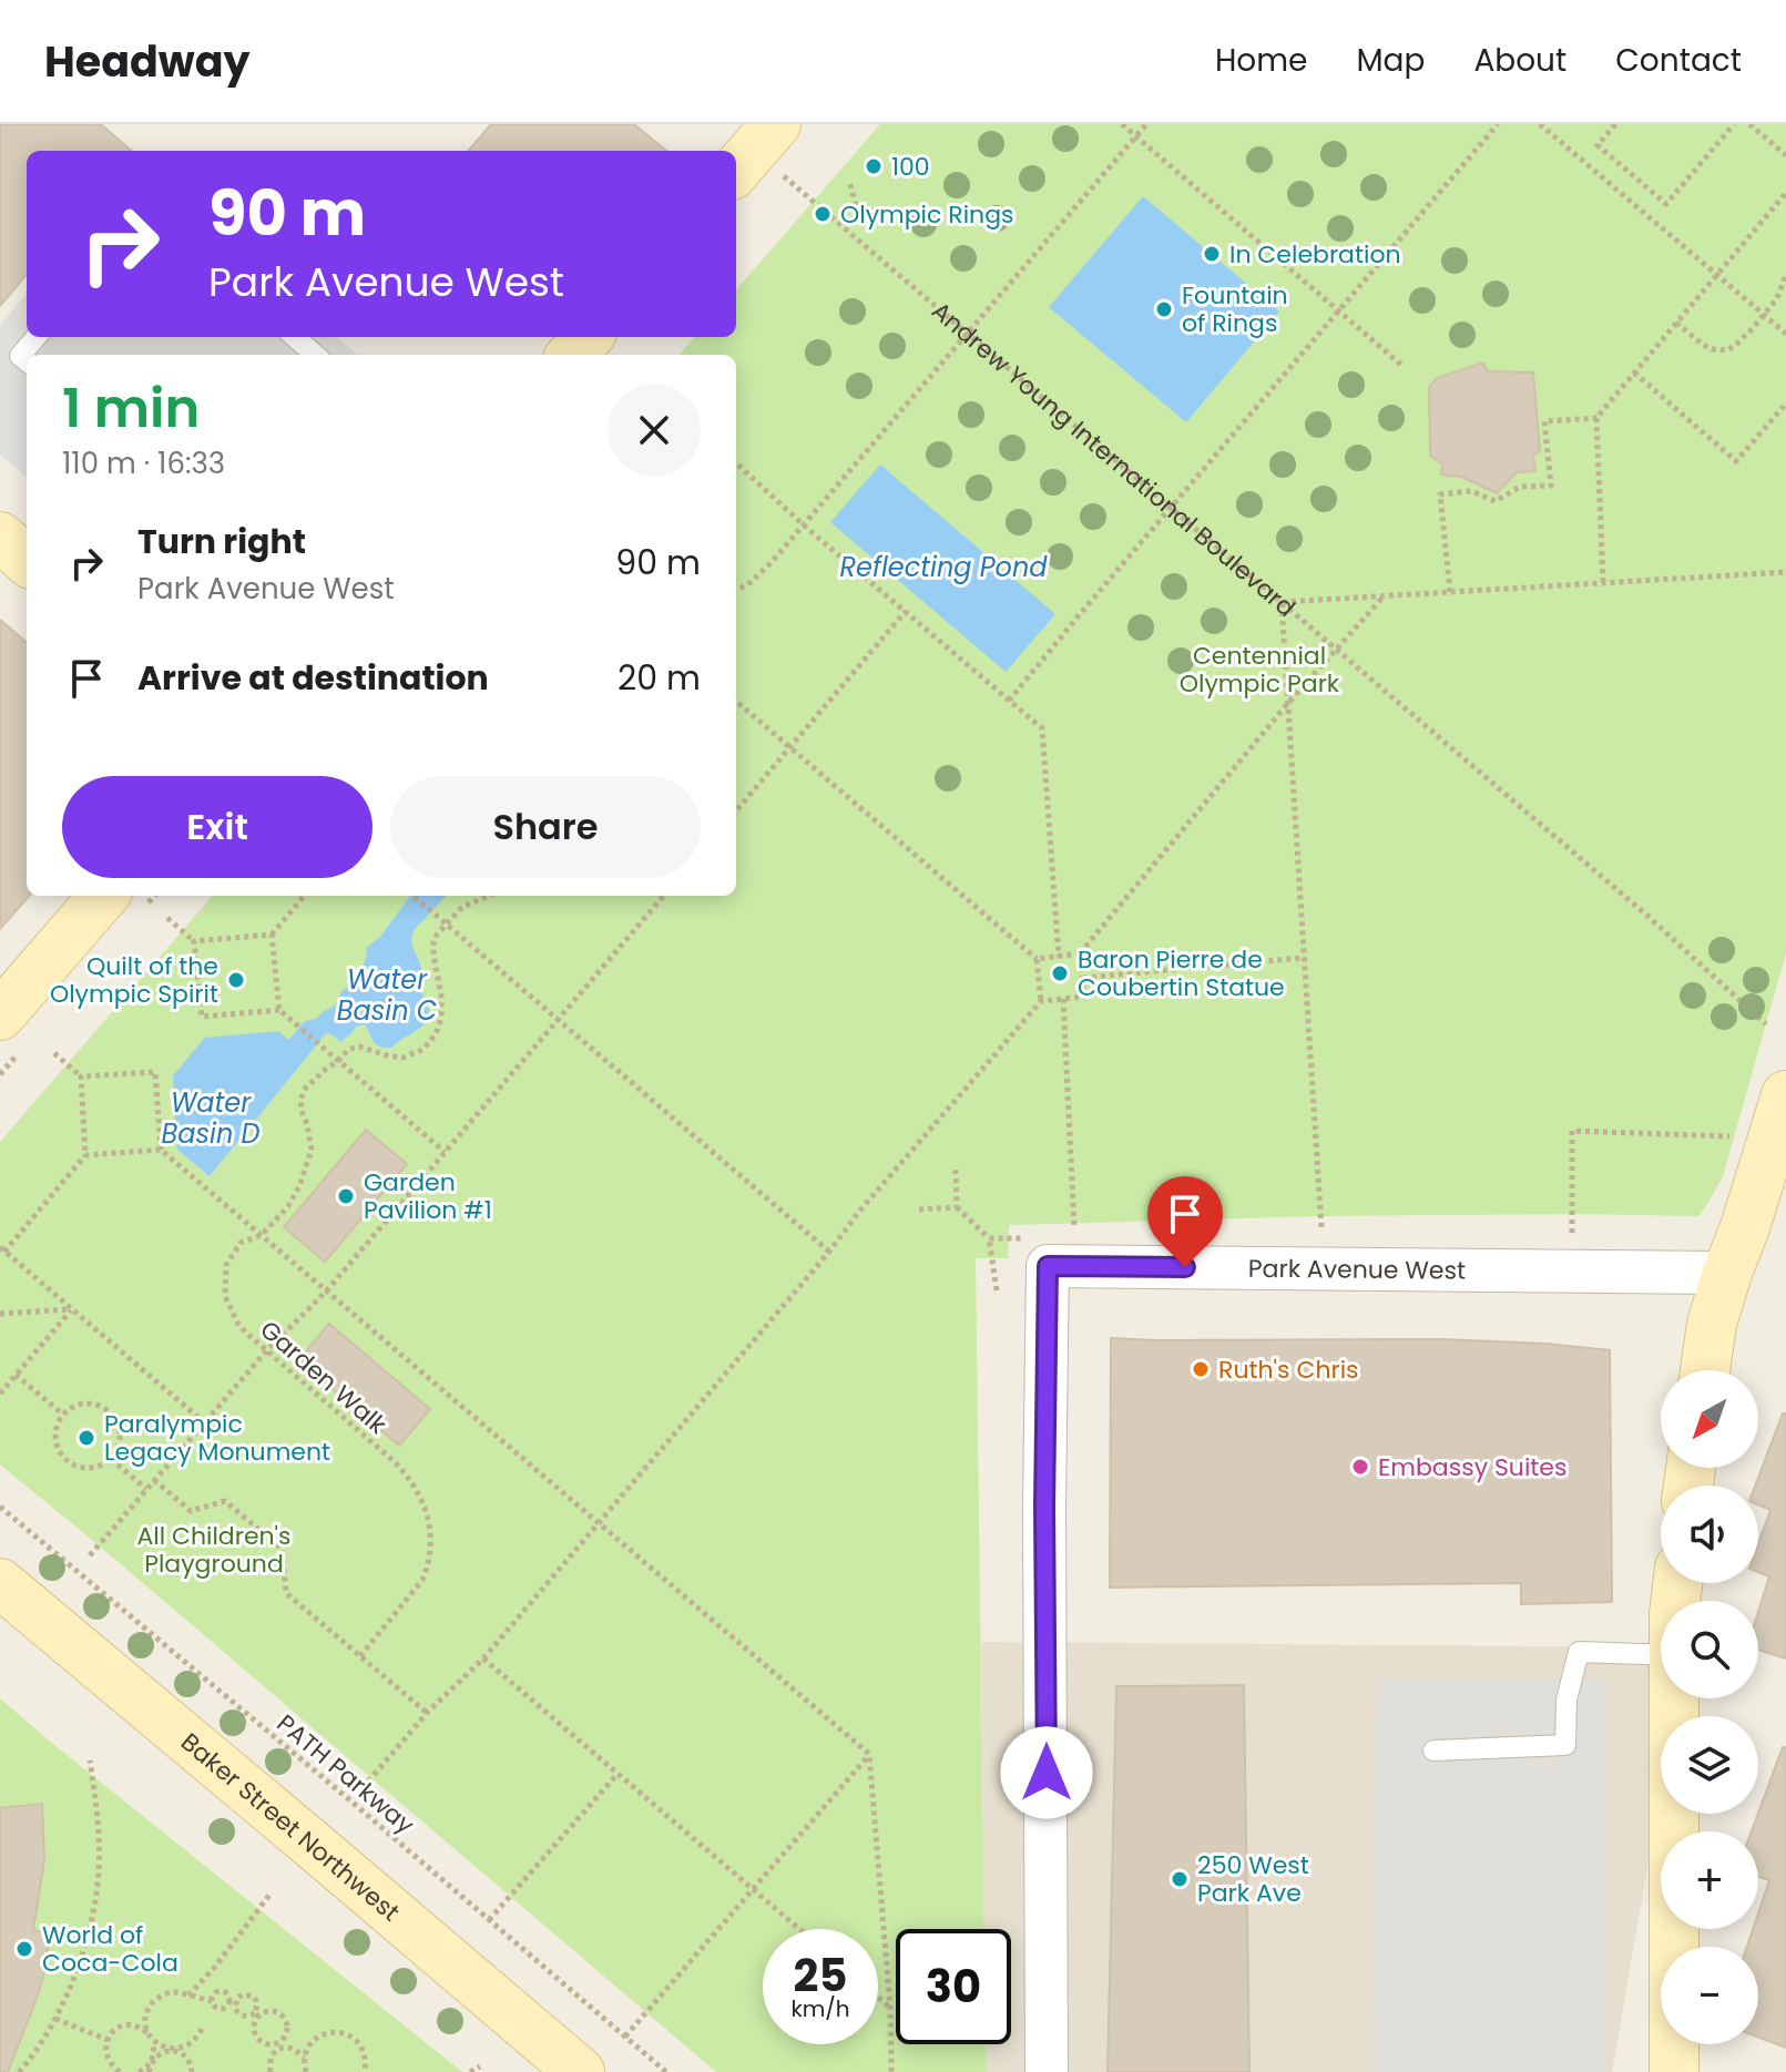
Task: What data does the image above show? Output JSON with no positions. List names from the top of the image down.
{
  "streets": {
    "main road": ["Baker Street Northwest"],
    "street": ["Park Avenue West"],
    "path": ["Andrew Young International Boulevard", "Garden Walk", "PATH Parkway"]
  },
  "water": ["Reflecting Pond", "Water Basin C", "Water Basin D"],
  "parks": ["Centennial Olympic Park", "All Children's Playground"],
  "places": [
    "100",
    "Olympic Rings",
    "In Celebration",
    "Fountain of Rings",
    "Baron Pierre de Coubertin Statue",
    "Quilt of the Olympic Spirit",
    "Garden Pavilion #1",
    "Ruth's Chris",
    "Paralympic Legacy Monument",
    "Embassy Suites",
    "250 West Park Ave",
    "World of Coca-Cola"
  ],
  "north": "bottom left",
  "page": {
    "header": "Headway",
    "nav": [
      "Home",
      "Map",
      "About",
      "Contact"
    ],
    "turn": ["90 m", "Park Avenue West"],
    "heading": ["1 min", "110 m · 16:33"],
    "list": [
      {
        "name": "Turn right",
        "note": "Park Avenue West",
        "value": "90 m"
      },
      {
        "name": "Arrive at destination",
        "value": "20 m"
      }
    ],
    "buttons": ["Exit", "Share"],
    "map_buttons": ["+", "−"],
    "speed": "25 km/h",
    "limit": "30"
  }
}
